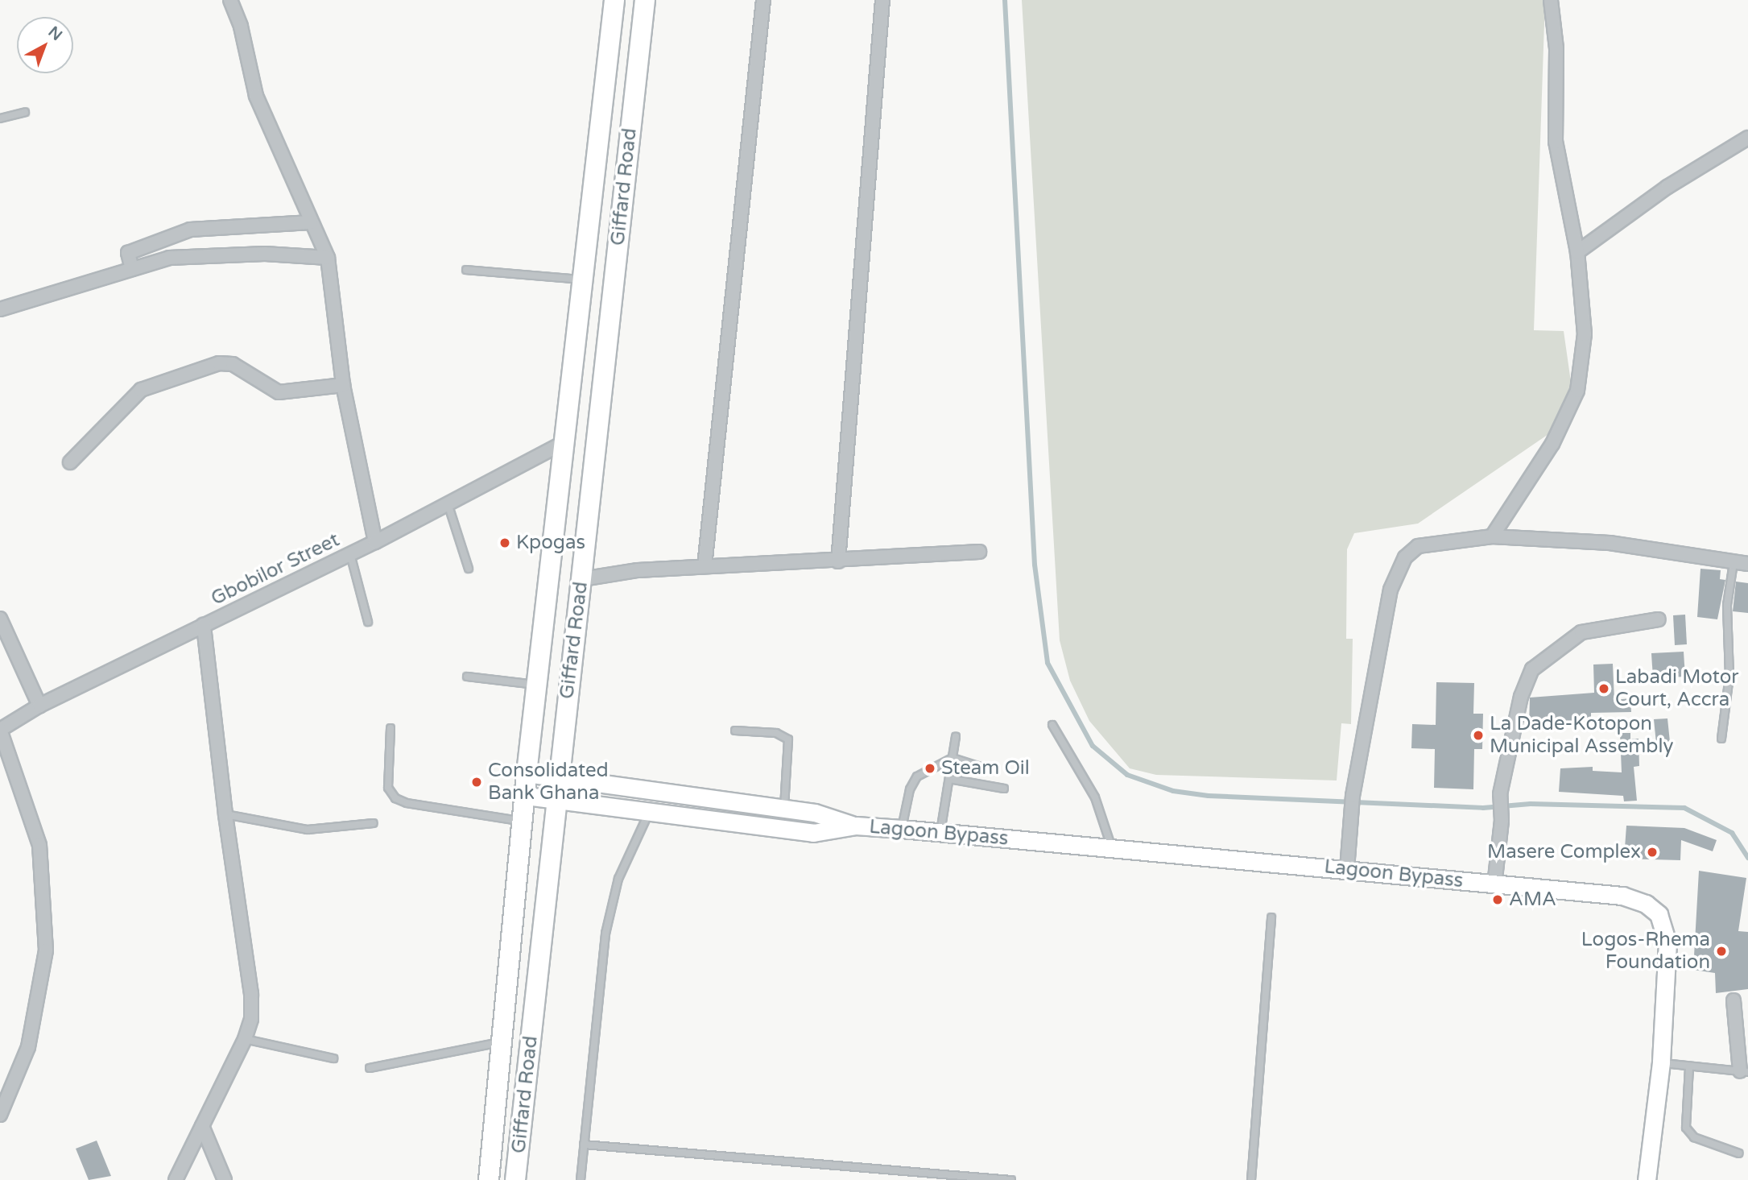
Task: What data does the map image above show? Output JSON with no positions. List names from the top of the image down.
{
  "streets": {
    "main road": ["Giffard Road"],
    "street": ["Gbobilor Street", "Lagoon Bypass"]
  },
  "crossings": [
    ["Giffard Road", "Gbobilor Street"],
    ["Giffard Road", "Lagoon Bypass"]
  ],
  "places": [
    "Kpogas",
    "Labadi Motor Court, Accra",
    "La Dade-Kotopon Municipal Assembly",
    "Steam Oil",
    "Consolidated Bank Ghana",
    "Masere Complex",
    "AMA",
    "Logos-Rhema Foundation"
  ],
  "north": "top right"
}
